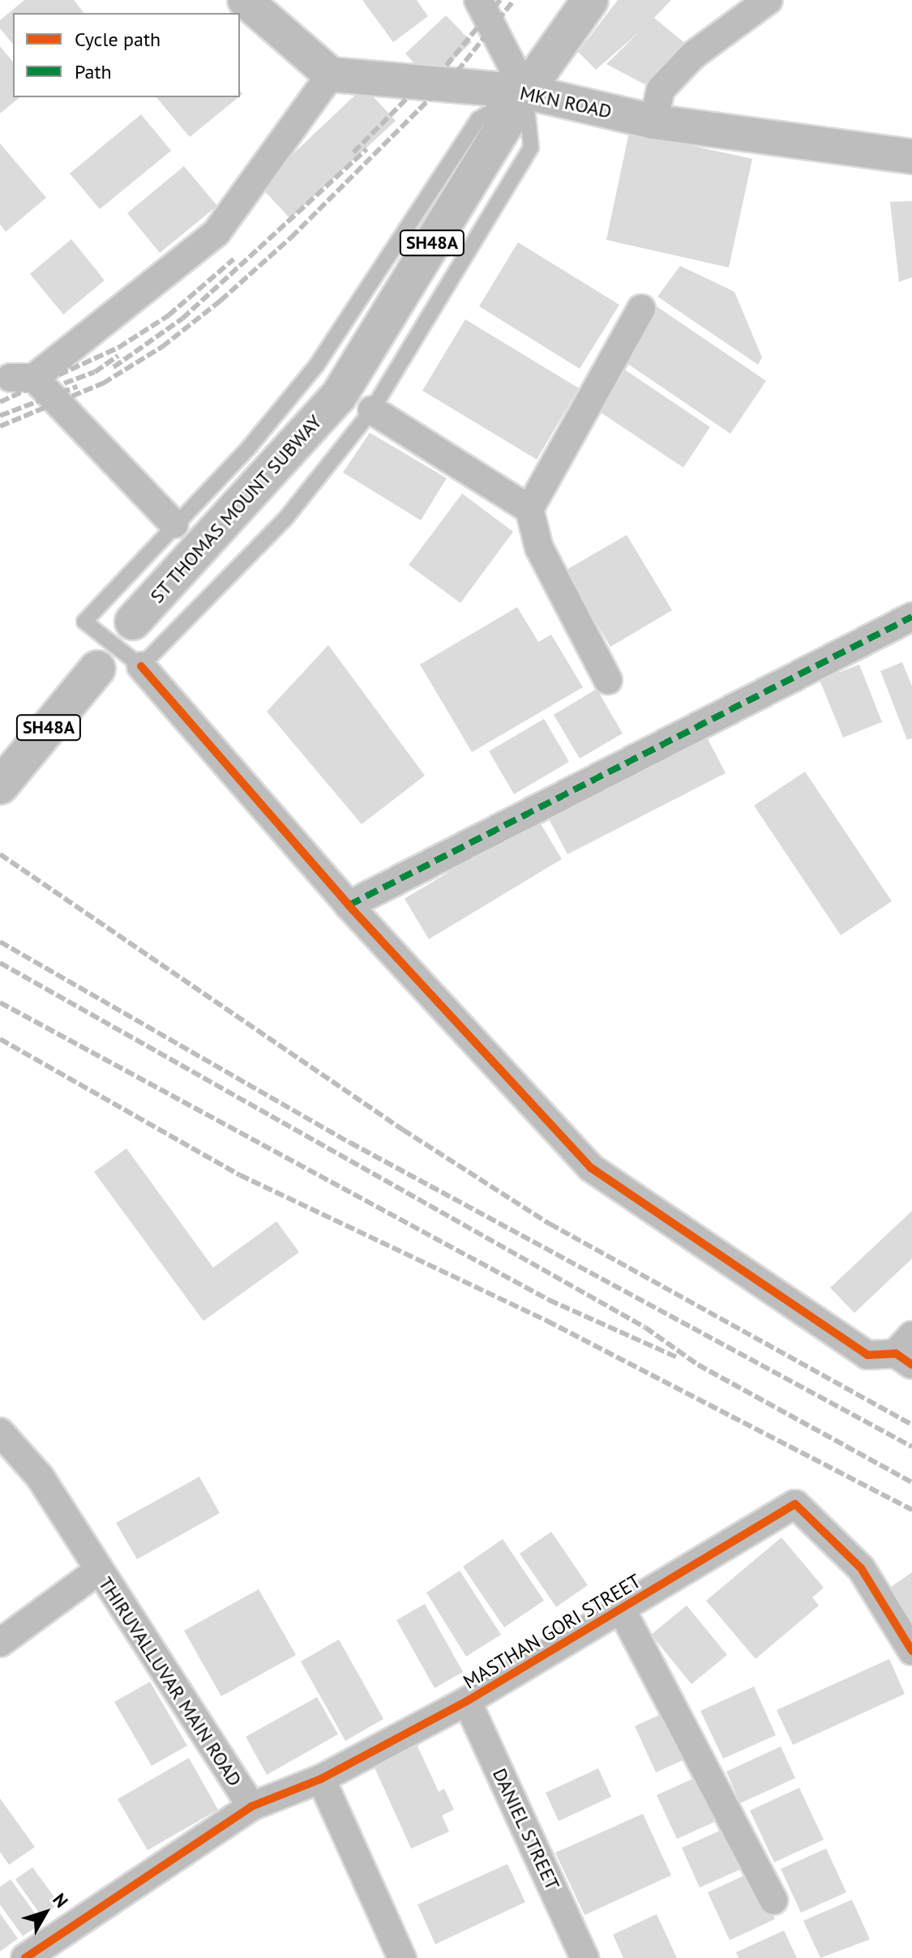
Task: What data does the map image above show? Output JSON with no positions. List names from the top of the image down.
{
  "streets": {
    "main road": ["SH48A", "ST THOMAS MOUNT SUBWAY"],
    "street": [
      "MKN ROAD",
      "MASTHAN GORI STREET",
      "THIRUVALLUVAR MAIN ROAD",
      "DANIEL STREET"
    ]
  },
  "crossings": [
    ["MKN ROAD", "ST THOMAS MOUNT SUBWAY"],
    ["MASTHAN GORI STREET", "THIRUVALLUVAR MAIN ROAD"],
    ["MASTHAN GORI STREET", "DANIEL STREET"]
  ],
  "legend": ["Cycle path", "Path"],
  "north": "top right"
}
